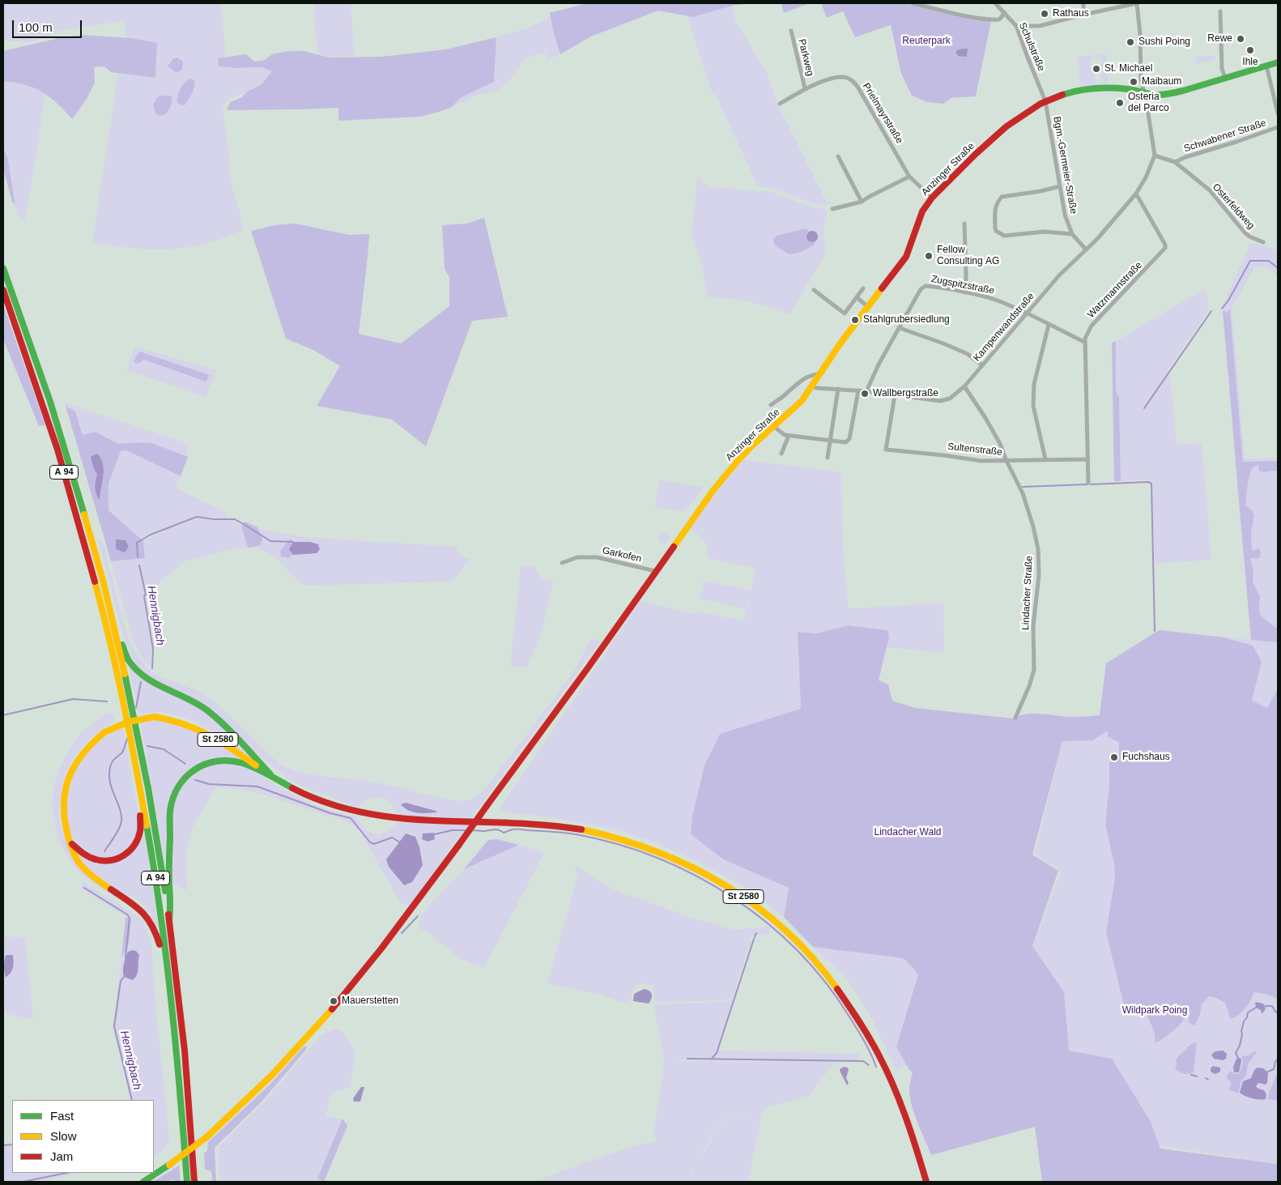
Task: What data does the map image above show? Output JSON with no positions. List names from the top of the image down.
{
  "streets": {
    "main road": ["Anzinger Straße", "A 94", "St 2580"],
    "street": [
      "Schulstraße",
      "Parkweg",
      "Prielmayrstraße",
      "Schwabener Straße",
      "Bgm.-Germeier-Straße",
      "Osterfeldweg",
      "Zugspitzstraße",
      "Watzmannstraße",
      "Kampenwandstraße",
      "Sultenstraße",
      "Garkofen",
      "Lindacher Straße"
    ]
  },
  "crossings": [
    ["Schulstraße", "Bgm.-Germeier-Straße"],
    ["Schulstraße", "Anzinger Straße"],
    ["Parkweg", "Prielmayrstraße"],
    ["Prielmayrstraße", "Anzinger Straße"],
    ["Schwabener Straße", "Osterfeldweg"],
    ["Schwabener Straße", "Kampenwandstraße"],
    ["Bgm.-Germeier-Straße", "Anzinger Straße"],
    ["Bgm.-Germeier-Straße", "Kampenwandstraße"],
    ["Anzinger Straße", "Kampenwandstraße"],
    ["Anzinger Straße", "Garkofen"],
    ["Zugspitzstraße", "Watzmannstraße"],
    ["Zugspitzstraße", "Kampenwandstraße"],
    ["Watzmannstraße", "Kampenwandstraße"],
    ["Watzmannstraße", "Sultenstraße"],
    ["Kampenwandstraße", "Sultenstraße"],
    ["Kampenwandstraße", "Lindacher Straße"],
    ["Sultenstraße", "Lindacher Straße"]
  ],
  "water": ["Hennigbach"],
  "parks": ["Reuterpark", "Lindacher Wald", "Wildpark Poing"],
  "places": [
    "Rathaus",
    "Rewe",
    "Sushi Poing",
    "Ihle",
    "St. Michael",
    "Maibaum",
    "Osteria del Parco",
    "Fellow Consulting AG",
    "Stahlgrubersiedlung",
    "Wallbergstraße",
    "Fuchshaus",
    "Mauerstetten"
  ],
  "legend": ["Fast", "Slow", "Jam"],
  "scale_bar": "100 m"
}
